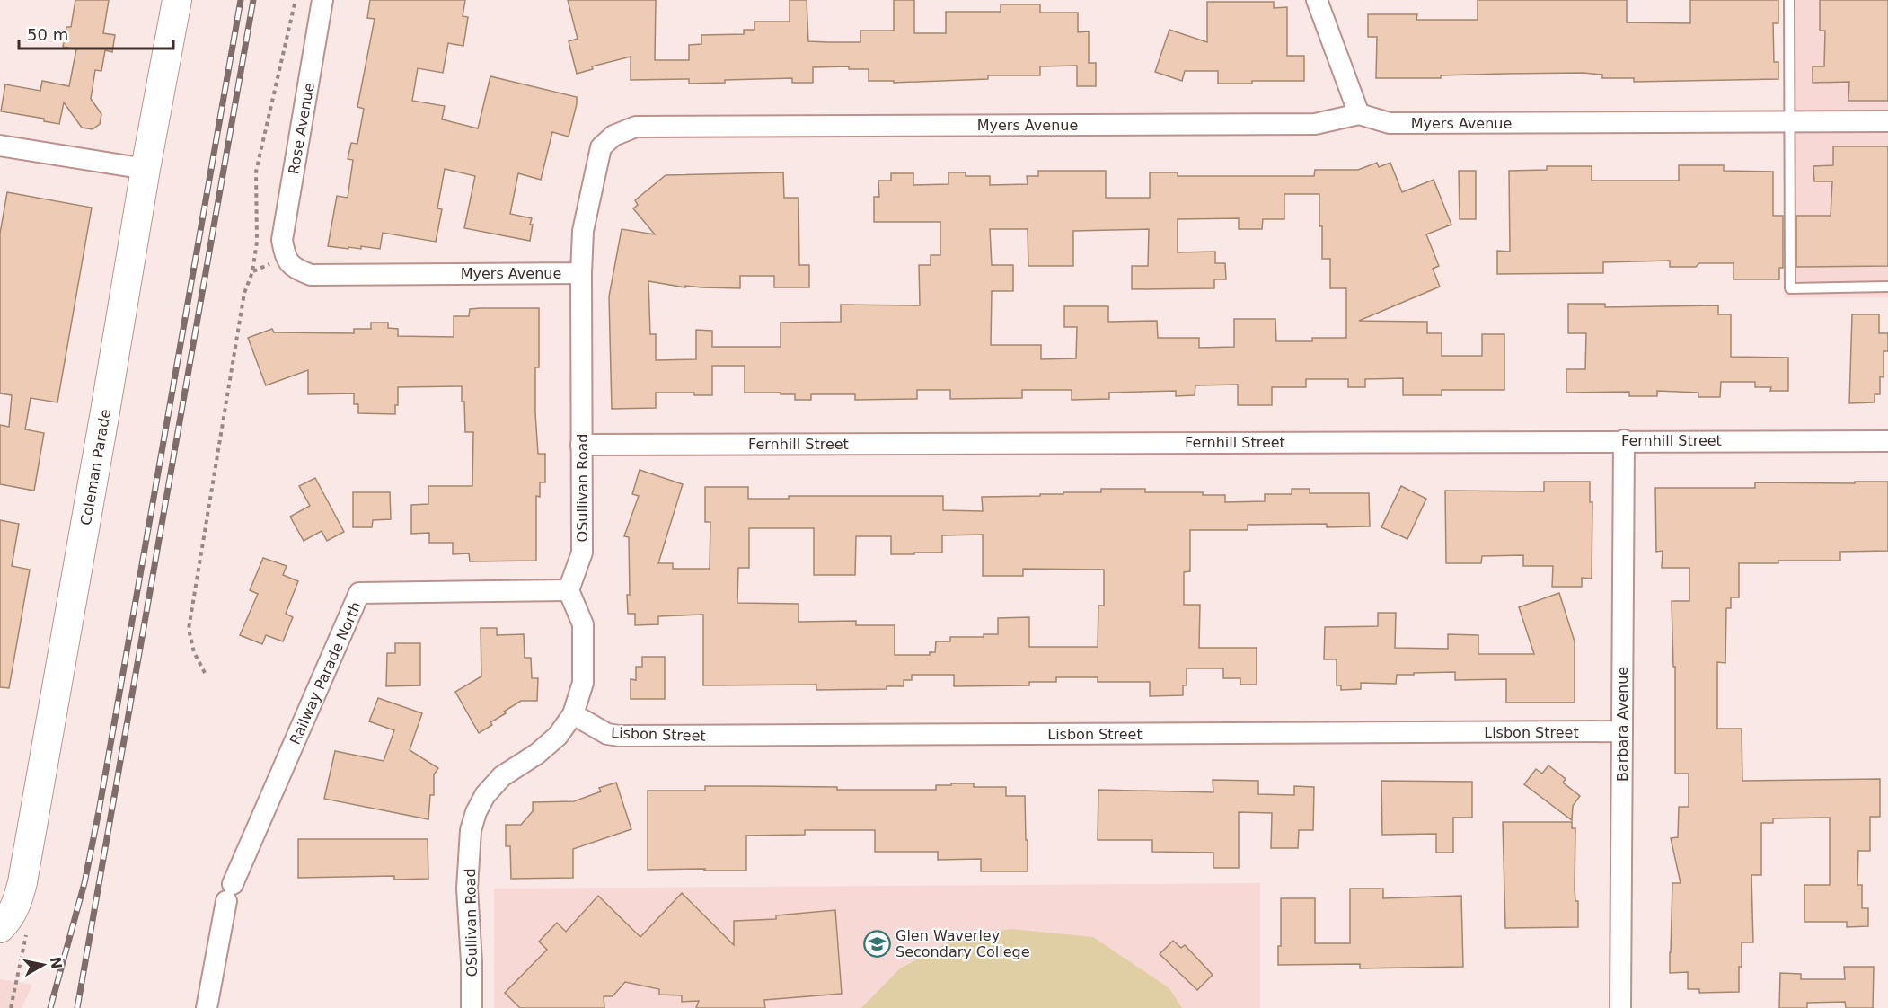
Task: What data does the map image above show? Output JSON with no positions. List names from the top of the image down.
{
  "streets": {
    "street": [
      "Myers Avenue",
      "Rose Avenue",
      "Fernhill Street",
      "Coleman Parade",
      "OSullivan Road",
      "Railway Parade North",
      "Barbara Avenue",
      "Lisbon Street"
    ]
  },
  "crossings": [
    ["Myers Avenue", "Rose Avenue"],
    ["Myers Avenue", "OSullivan Road"],
    ["Fernhill Street", "OSullivan Road"],
    ["Fernhill Street", "Barbara Avenue"],
    ["OSullivan Road", "Railway Parade North"],
    ["OSullivan Road", "Lisbon Street"],
    ["Barbara Avenue", "Lisbon Street"]
  ],
  "places": {
    "school or university": ["Glen Waverley Secondary College"]
  },
  "scale_bar": "50 m",
  "north": "right"
}
